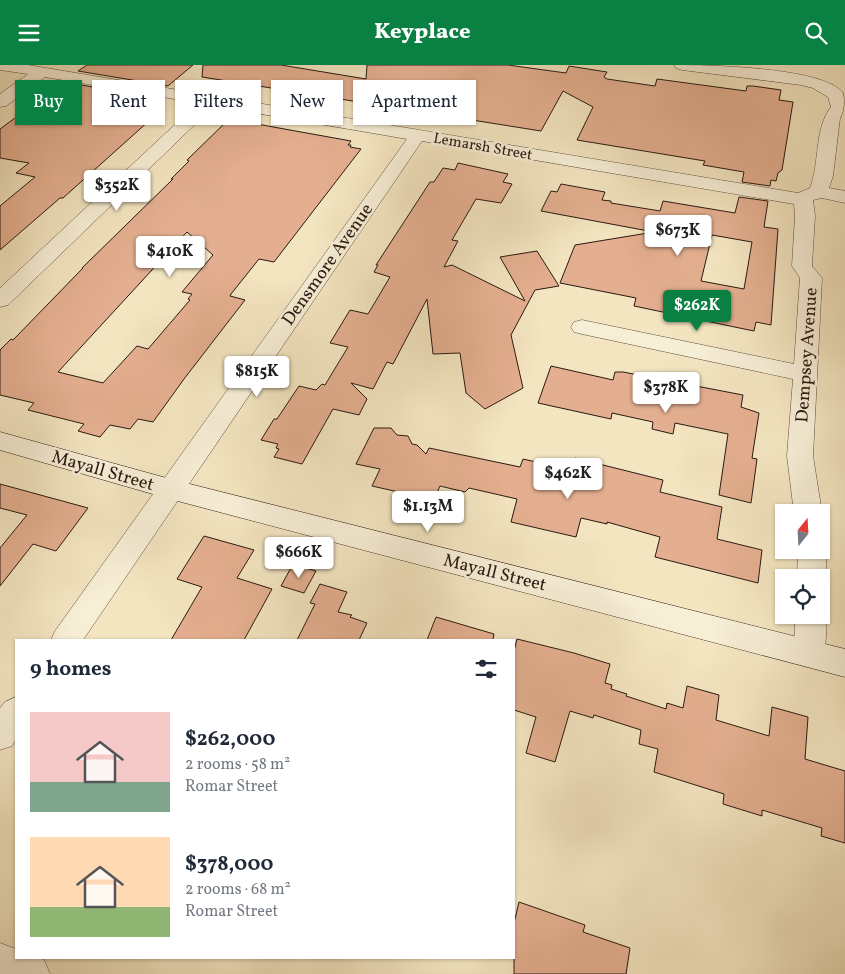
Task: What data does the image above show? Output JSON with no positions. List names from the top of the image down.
{
  "streets": {
    "street": [
      "Lemarsh Street",
      "Densmore Avenue",
      "Dempsey Avenue",
      "Mayall Street"
    ]
  },
  "crossings": [
    ["Lemarsh Street", "Densmore Avenue"],
    ["Lemarsh Street", "Dempsey Avenue"],
    ["Densmore Avenue", "Mayall Street"]
  ],
  "north": "top",
  "page": {
    "header": "Keyplace",
    "chip": [
      "Buy",
      "Rent",
      "Filters",
      "New",
      "Apartment"
    ],
    "price": [
      "$352K",
      "$673K",
      "$410K",
      "$262K",
      "$815K",
      "$378K",
      "$462K",
      "$1.13M",
      "$666K"
    ],
    "heading": "9 homes",
    "list": [
      {
        "name": "$262,000",
        "note": "2 rooms · 58 m² · Romar Street"
      },
      {
        "name": "$378,000",
        "note": "2 rooms · 68 m² · Romar Street"
      }
    ]
  }
}
